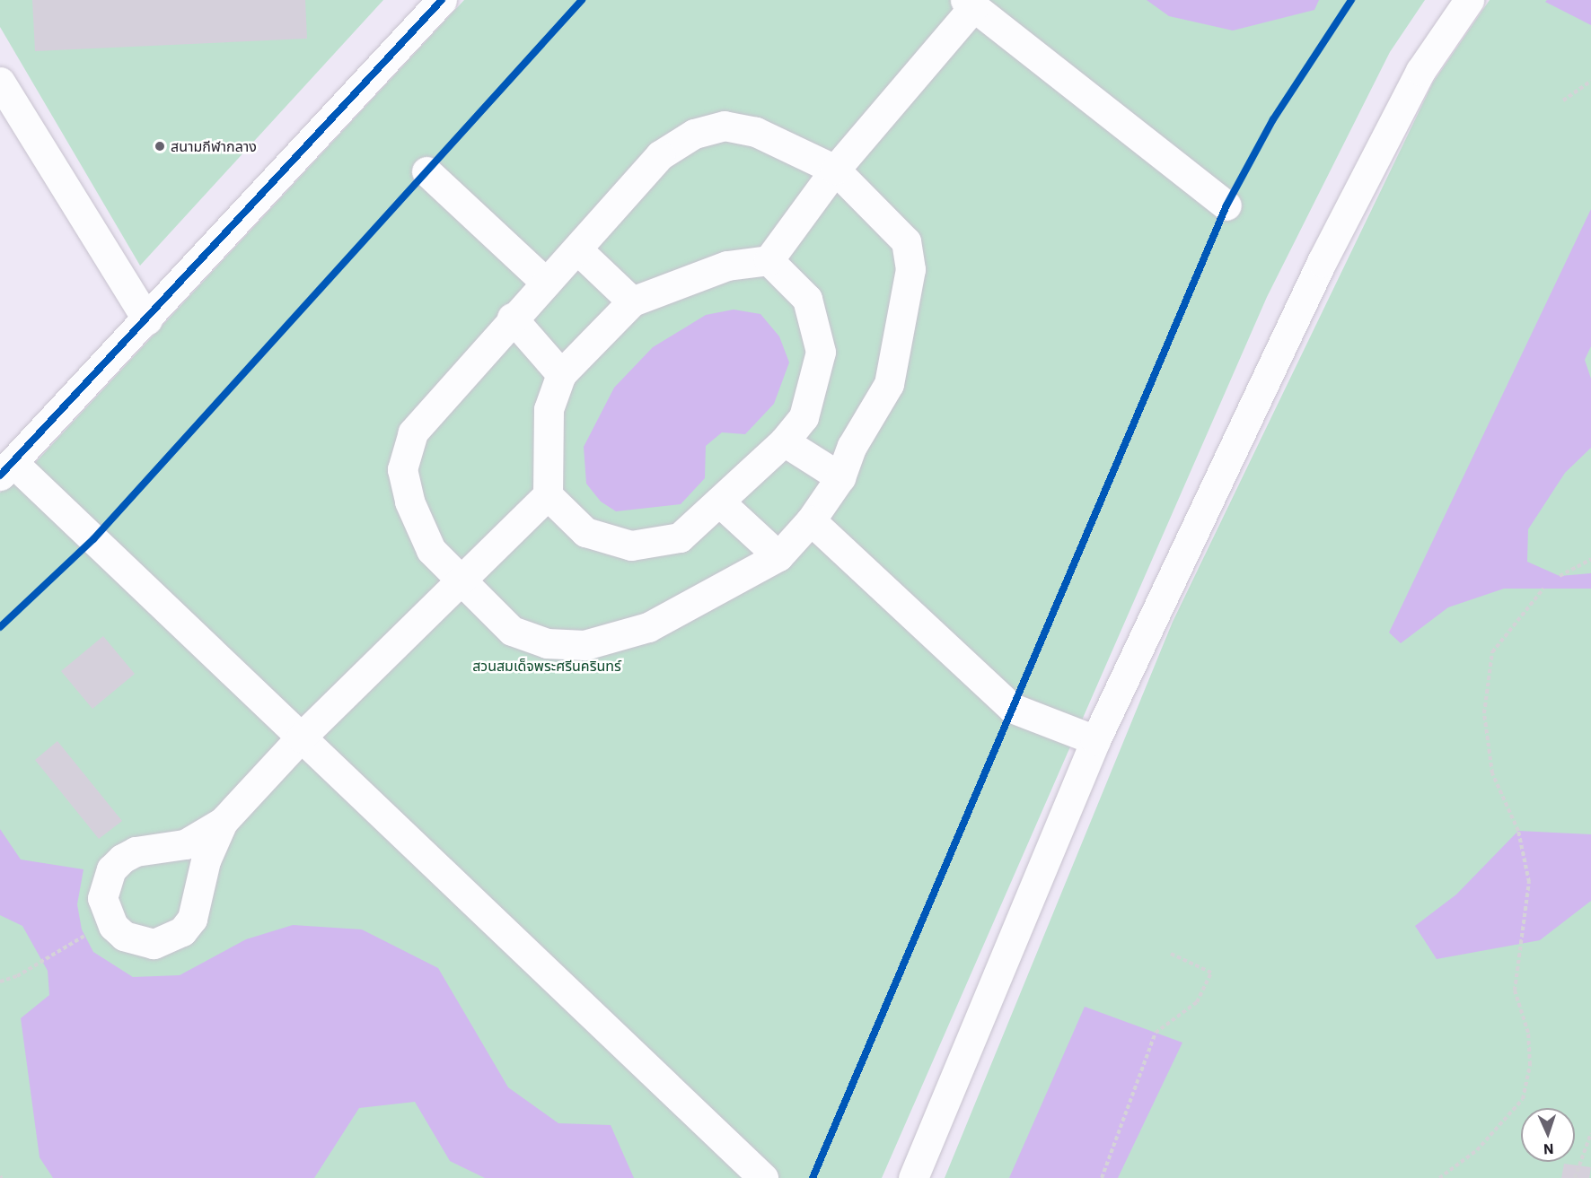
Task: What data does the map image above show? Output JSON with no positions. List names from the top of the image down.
{
  "parks": ["สวนสมเด็จพระศรีนครินทร์"],
  "places": ["สนามกีฬากลาง"],
  "north": "bottom"
}
